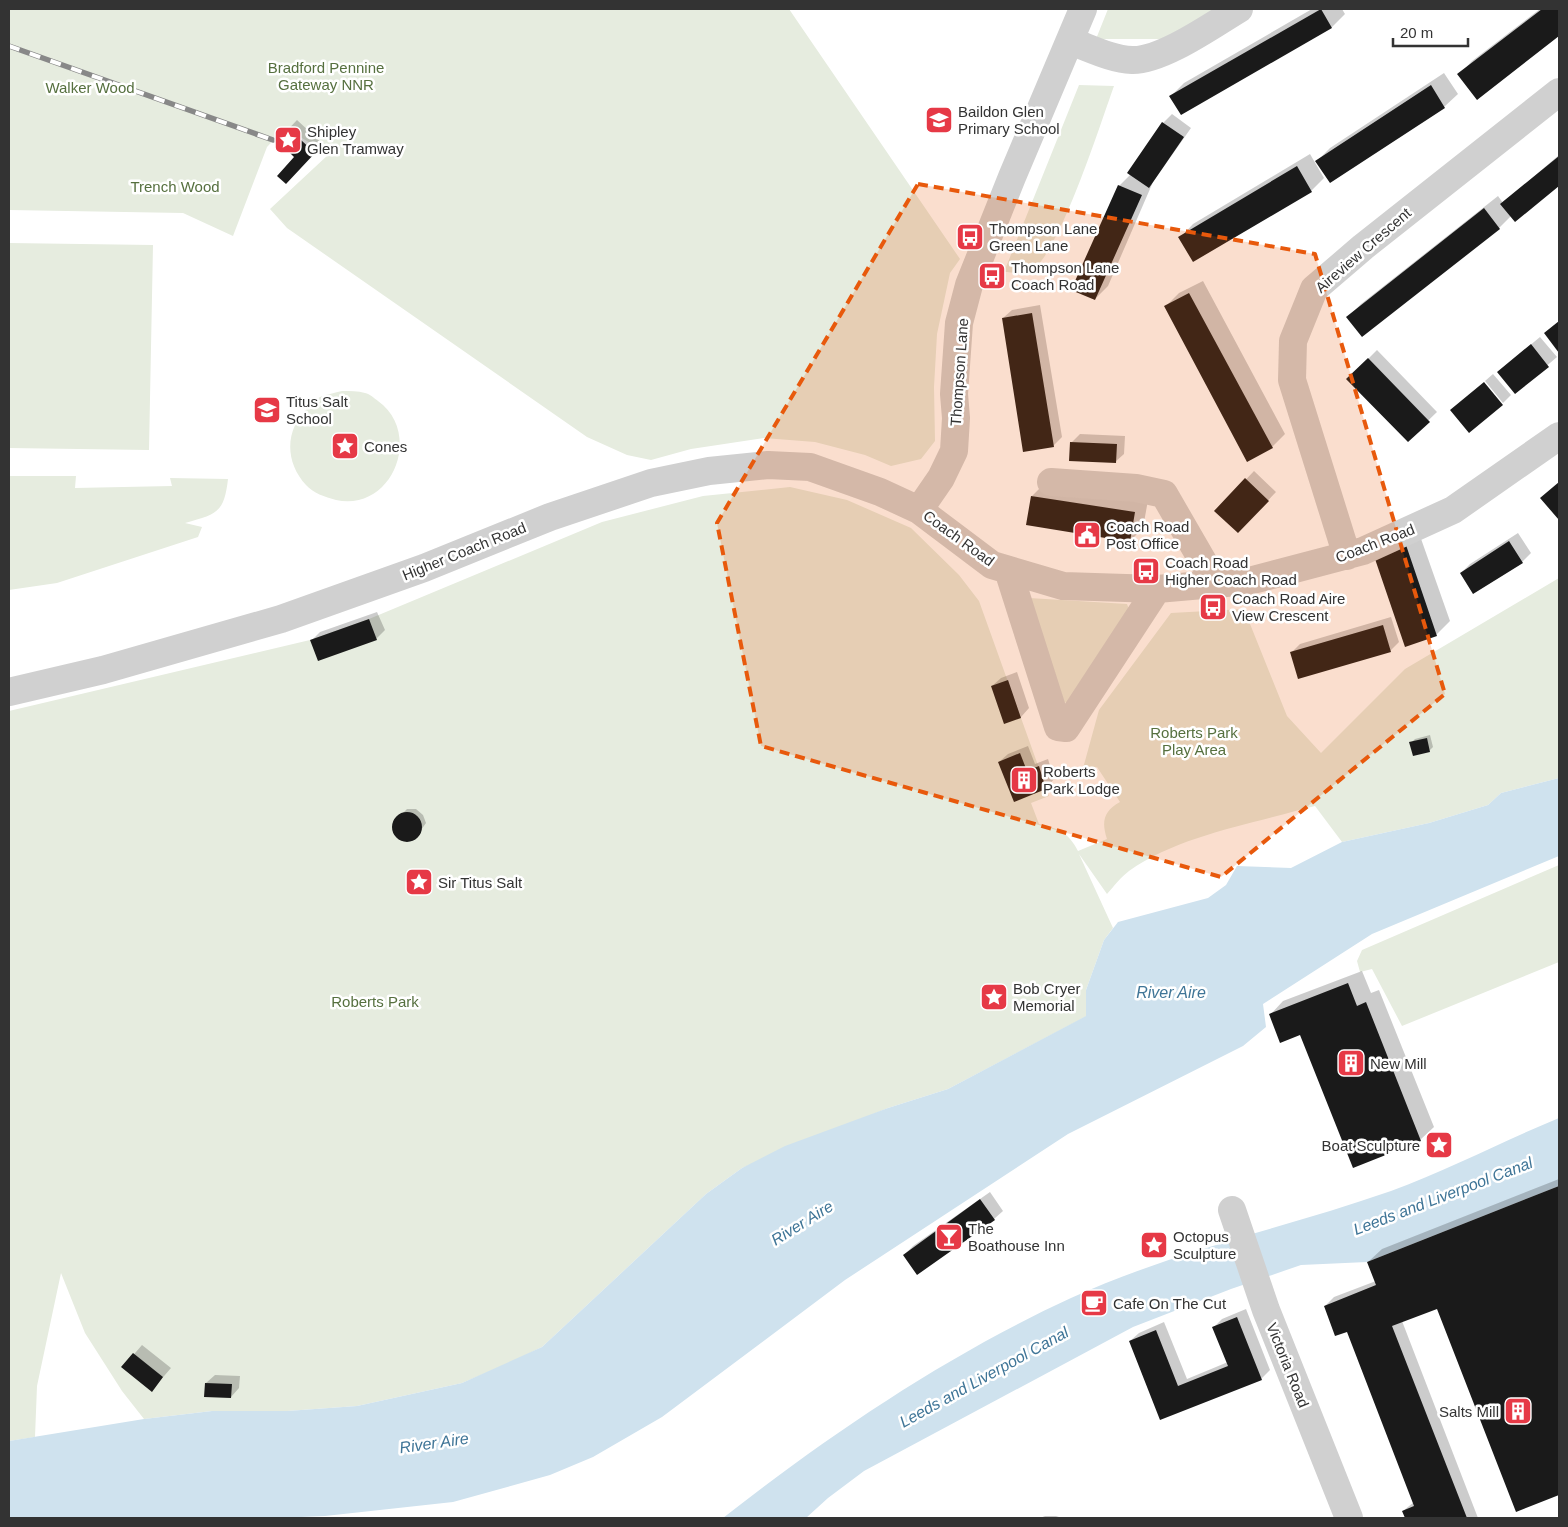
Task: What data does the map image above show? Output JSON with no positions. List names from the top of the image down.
{
  "streets": {
    "street": [
      "Aireview Crescent",
      "Thompson Lane",
      "Coach Road",
      "Higher Coach Road",
      "Victoria Road"
    ]
  },
  "crossings": [
    ["Aireview Crescent", "Coach Road"],
    ["Thompson Lane", "Coach Road"],
    ["Thompson Lane", "Higher Coach Road"],
    ["Coach Road", "Higher Coach Road"]
  ],
  "water": ["River Aire", "Leeds and Liverpool Canal"],
  "parks": [
    "Bradford Pennine Gateway NNR",
    "Walker Wood",
    "Trench Wood",
    "Roberts Park Play Area",
    "Roberts Park"
  ],
  "places": {
    "school or university": ["Baildon Glen Primary School", "Titus Salt School"],
    "place": [
      "Shipley Glen Tramway",
      "Cones",
      "Sir Titus Salt",
      "Bob Cryer Memorial",
      "Boat Sculpture",
      "Octopus Sculpture"
    ],
    "bus stop": [
      "Thompson Lane Green Lane",
      "Thompson Lane Coach Road",
      "Coach Road Higher Coach Road",
      "Coach Road Aire View Crescent"
    ],
    "public building": ["Coach Road Post Office"],
    "building": ["Roberts Park Lodge", "New Mill", "Salts Mill"],
    "bar": ["The Boathouse Inn"],
    "cafe": ["Cafe On The Cut"]
  },
  "scale_bar": "20 m"
}
